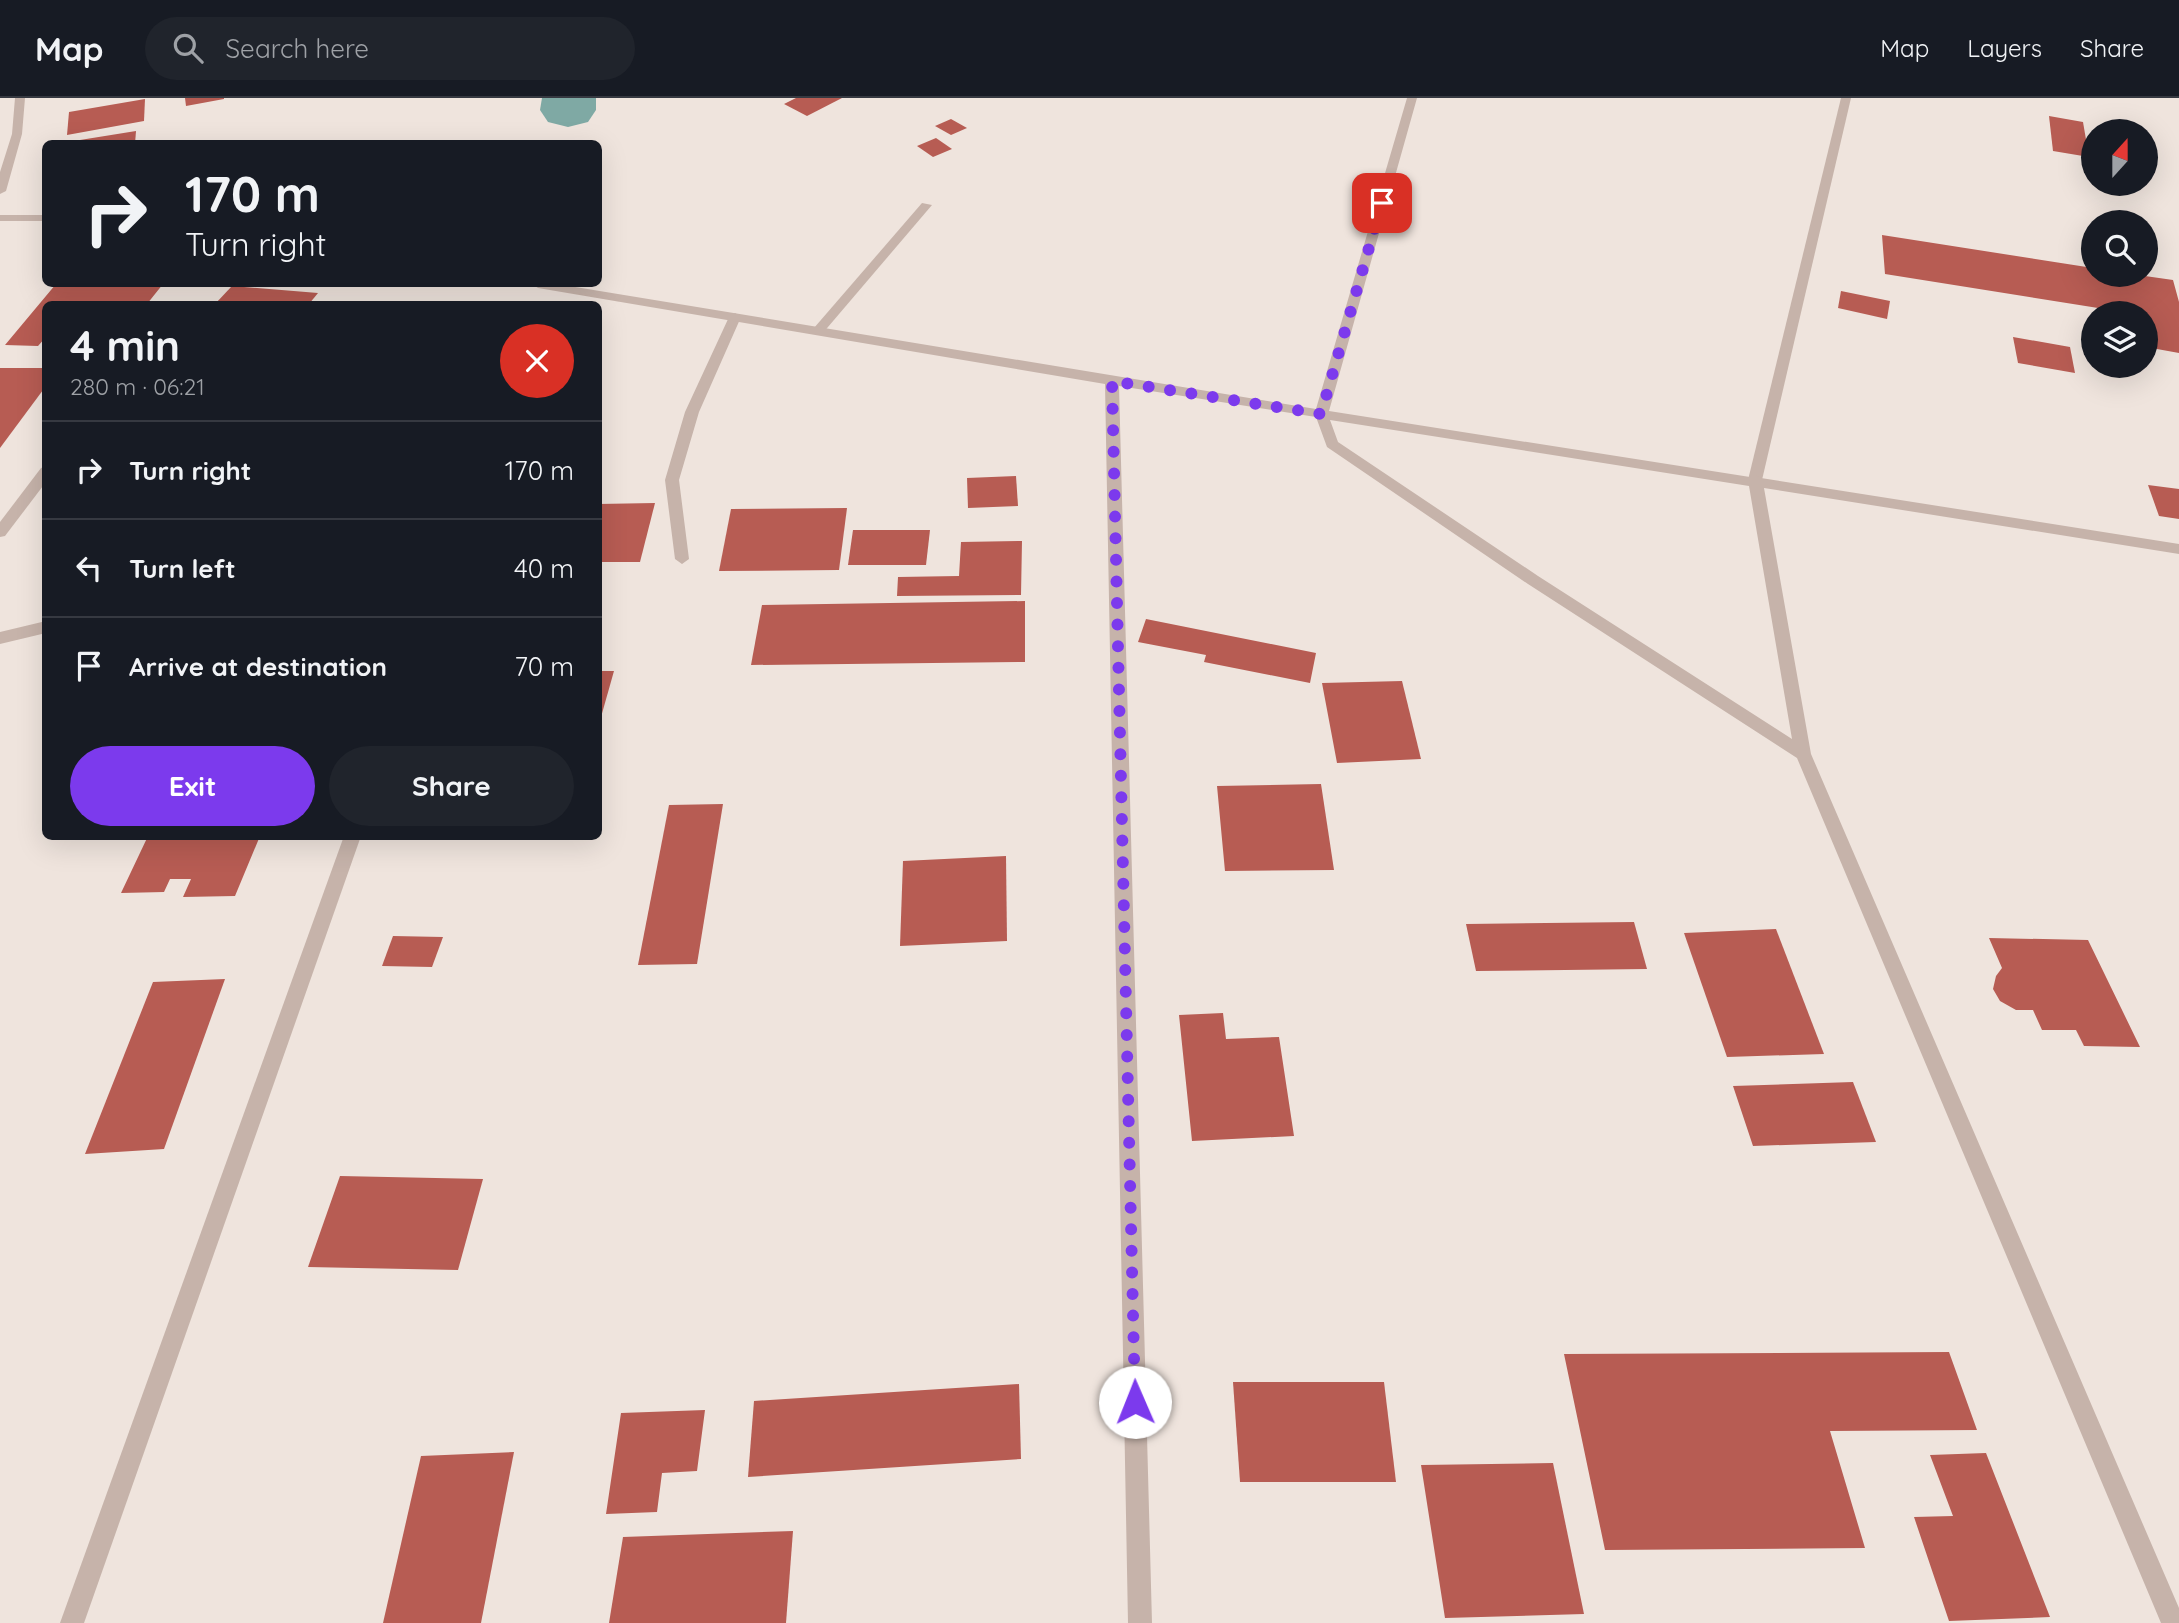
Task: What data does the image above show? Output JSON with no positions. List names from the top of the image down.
{
  "north": "top",
  "page": {
    "header": "Map",
    "search": "Search here",
    "nav": ["Map", "Layers", "Share"],
    "turn": ["170 m", "Turn right"],
    "heading": ["4 min", "280 m · 06:21"],
    "list": [
      {
        "name": "Turn right",
        "value": "170 m"
      },
      {
        "name": "Turn left",
        "value": "40 m"
      },
      {
        "name": "Arrive at destination",
        "value": "70 m"
      }
    ],
    "buttons": ["Exit", "Share"]
  }
}
